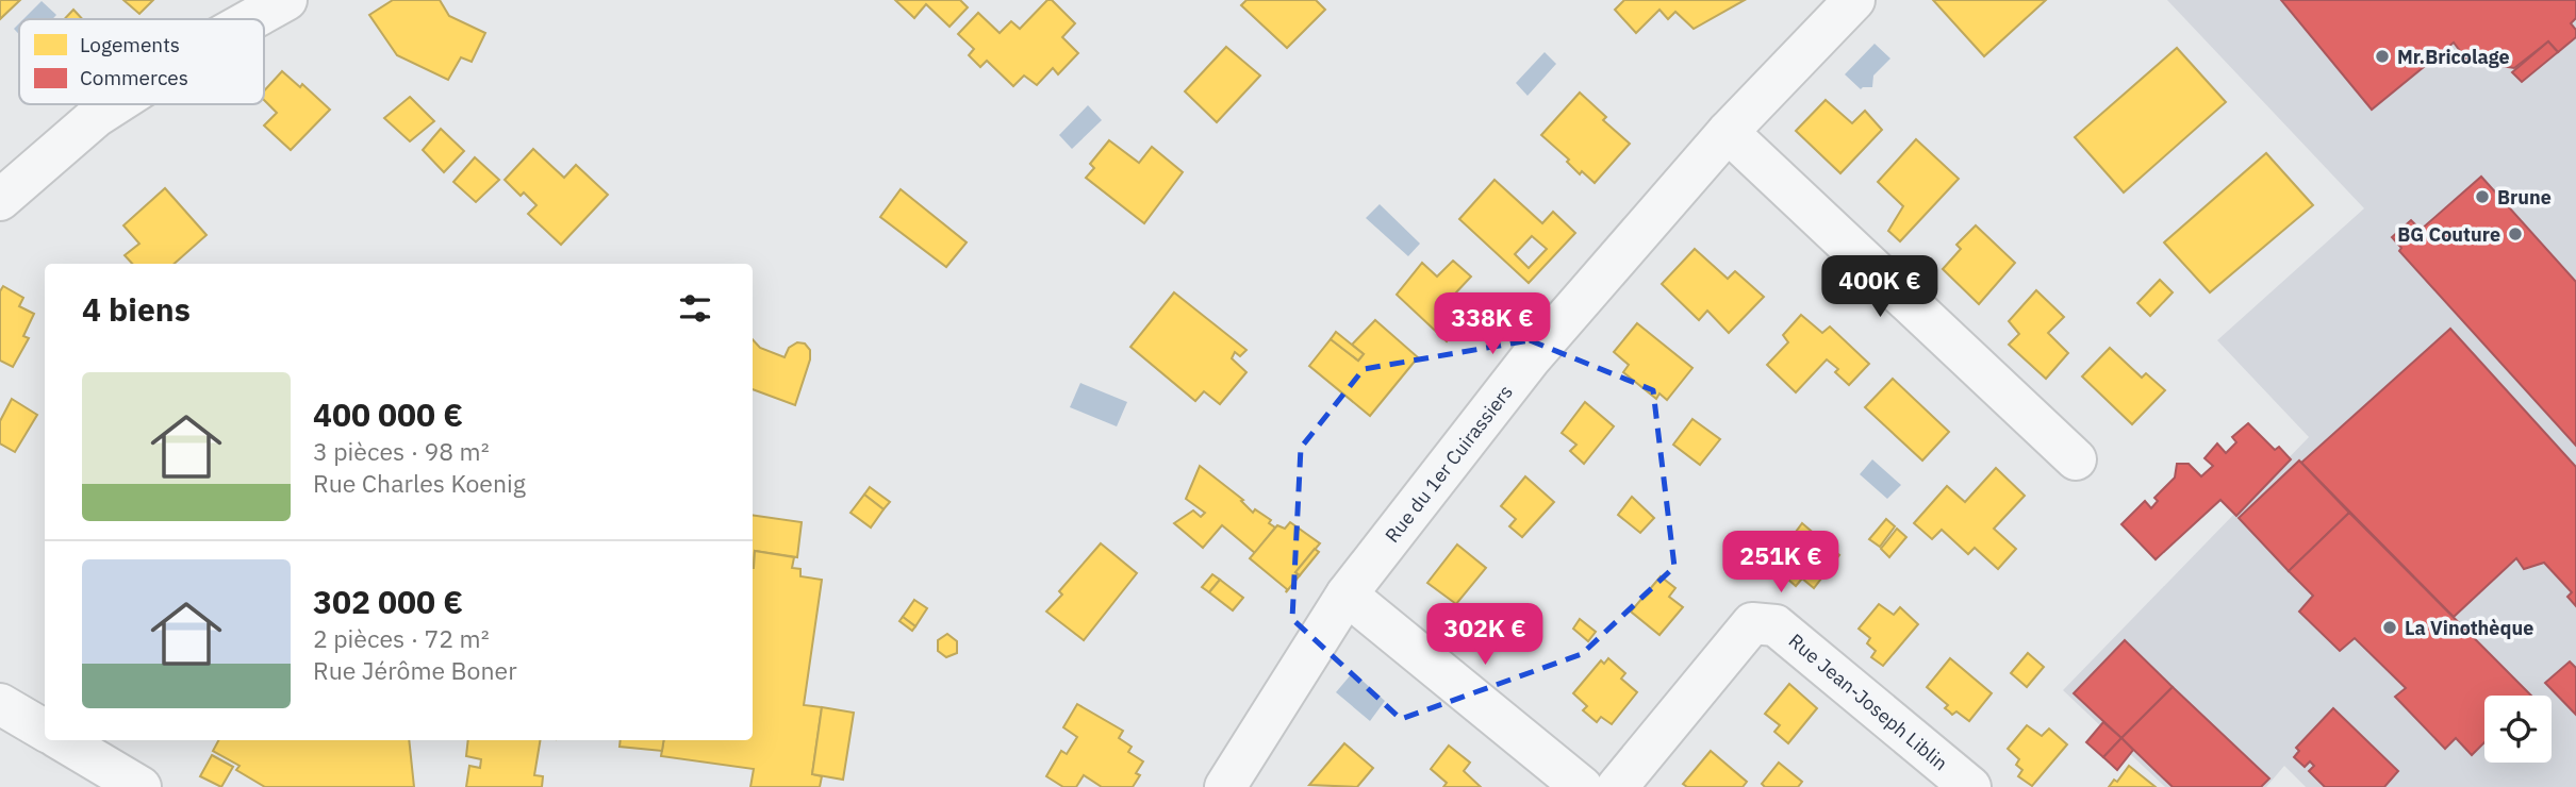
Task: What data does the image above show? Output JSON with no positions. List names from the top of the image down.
{
  "streets": {
    "street": ["Rue du 1er Cuirassiers", "Rue Jean-Joseph Liblin"]
  },
  "places": [
    "Mr.Bricolage",
    "Brune",
    "BG Couture",
    "La Vinothèque"
  ],
  "legend": ["Logements", "Commerces"],
  "page": {
    "price": [
      "400K €",
      "338K €",
      "251K €",
      "302K €"
    ],
    "heading": "4 biens",
    "list": [
      {
        "name": "400 000 €",
        "note": "3 pièces · 98 m² · Rue Charles Koenig"
      },
      {
        "name": "302 000 €",
        "note": "2 pièces · 72 m² · Rue Jérôme Boner"
      }
    ]
  }
}
